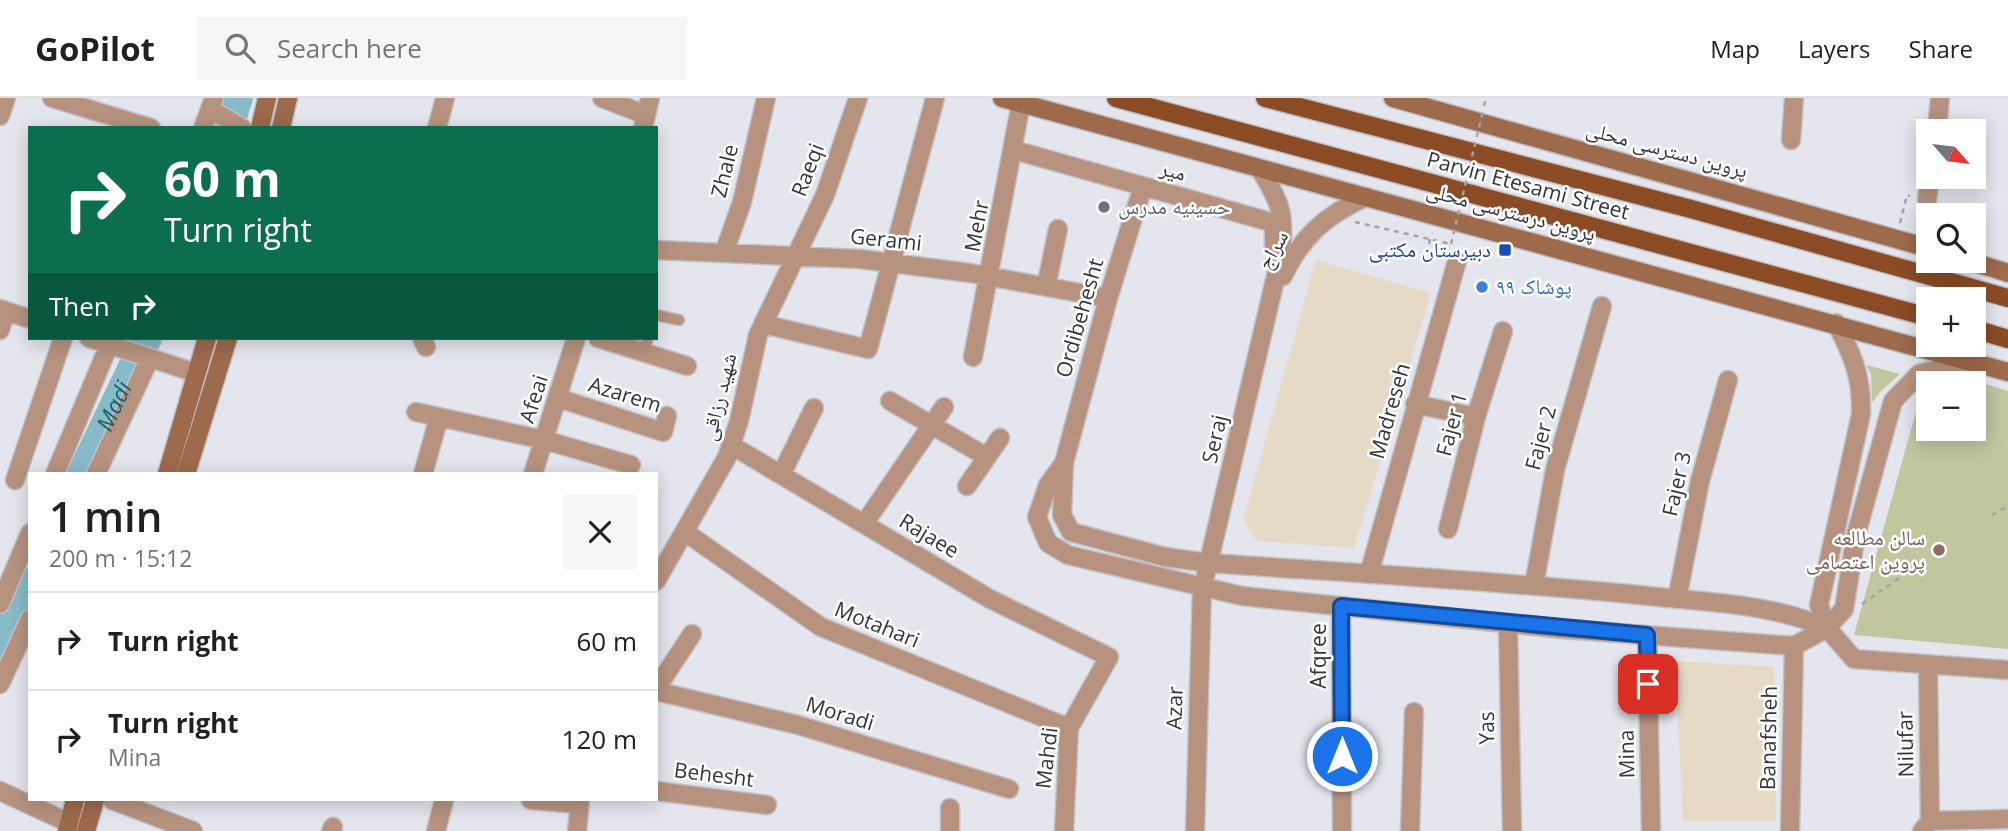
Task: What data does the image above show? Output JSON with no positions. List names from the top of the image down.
{
  "streets": {
    "main road": ["پروین دسترسی محلی", "Parvin Etesami Street", "پروین درسترسی محلی"],
    "street": [
      "Raeqi",
      "Zhale",
      "میر",
      "Mehr",
      "Gerami",
      "سراج",
      "Ordibehesht",
      "Azarem",
      "شهید رزاقی",
      "Afeai",
      "Madreseh",
      "Fajer 1",
      "Fajer 2",
      "Seraj",
      "Fajer 3",
      "Rajaee",
      "Motahari",
      "Afqree",
      "Azar",
      "Moradi",
      "Yas",
      "Banafsheh",
      "Nilufar",
      "Mina",
      "Mahdi",
      "Behesht"
    ]
  },
  "crossings": [
    ["Raeqi", "Gerami"],
    ["Raeqi", "شهید رزاقی"],
    ["Zhale", "Gerami"],
    ["میر", "Mehr"],
    ["میر", "سراج"],
    ["میر", "Ordibehesht"],
    ["پروین درسترسی محلی", "Mehr"],
    ["پروین درسترسی محلی", "سراج"],
    ["Mehr", "Gerami"],
    ["Gerami", "Ordibehesht"],
    ["Gerami", "شهید رزاقی"],
    ["سراج", "Seraj"],
    ["Azarem", "Afeai"],
    ["شهید رزاقی", "Rajaee"],
    ["شهید رزاقی", "Motahari"],
    ["Seraj", "Azar"],
    ["Rajaee", "Mahdi"],
    ["Motahari", "Mahdi"]
  ],
  "water": ["Madi"],
  "places": {
    "other": ["حسینیه مدرس", "پوشاک ۹۹", "سالن مطالعه پروین اعتصامی"],
    "transit": ["دبیرستان مکتبی"]
  },
  "north": "bottom right",
  "page": {
    "header": "GoPilot",
    "search": "Search here",
    "nav": ["Map", "Layers", "Share"],
    "map_buttons": ["+", "−"],
    "turn": ["60 m", "Turn right"],
    "then": "Then",
    "heading": ["1 min", "200 m · 15:12"],
    "list": [
      {
        "name": "Turn right",
        "value": "60 m"
      },
      {
        "name": "Turn right",
        "note": "Mina",
        "value": "120 m"
      }
    ]
  }
}
